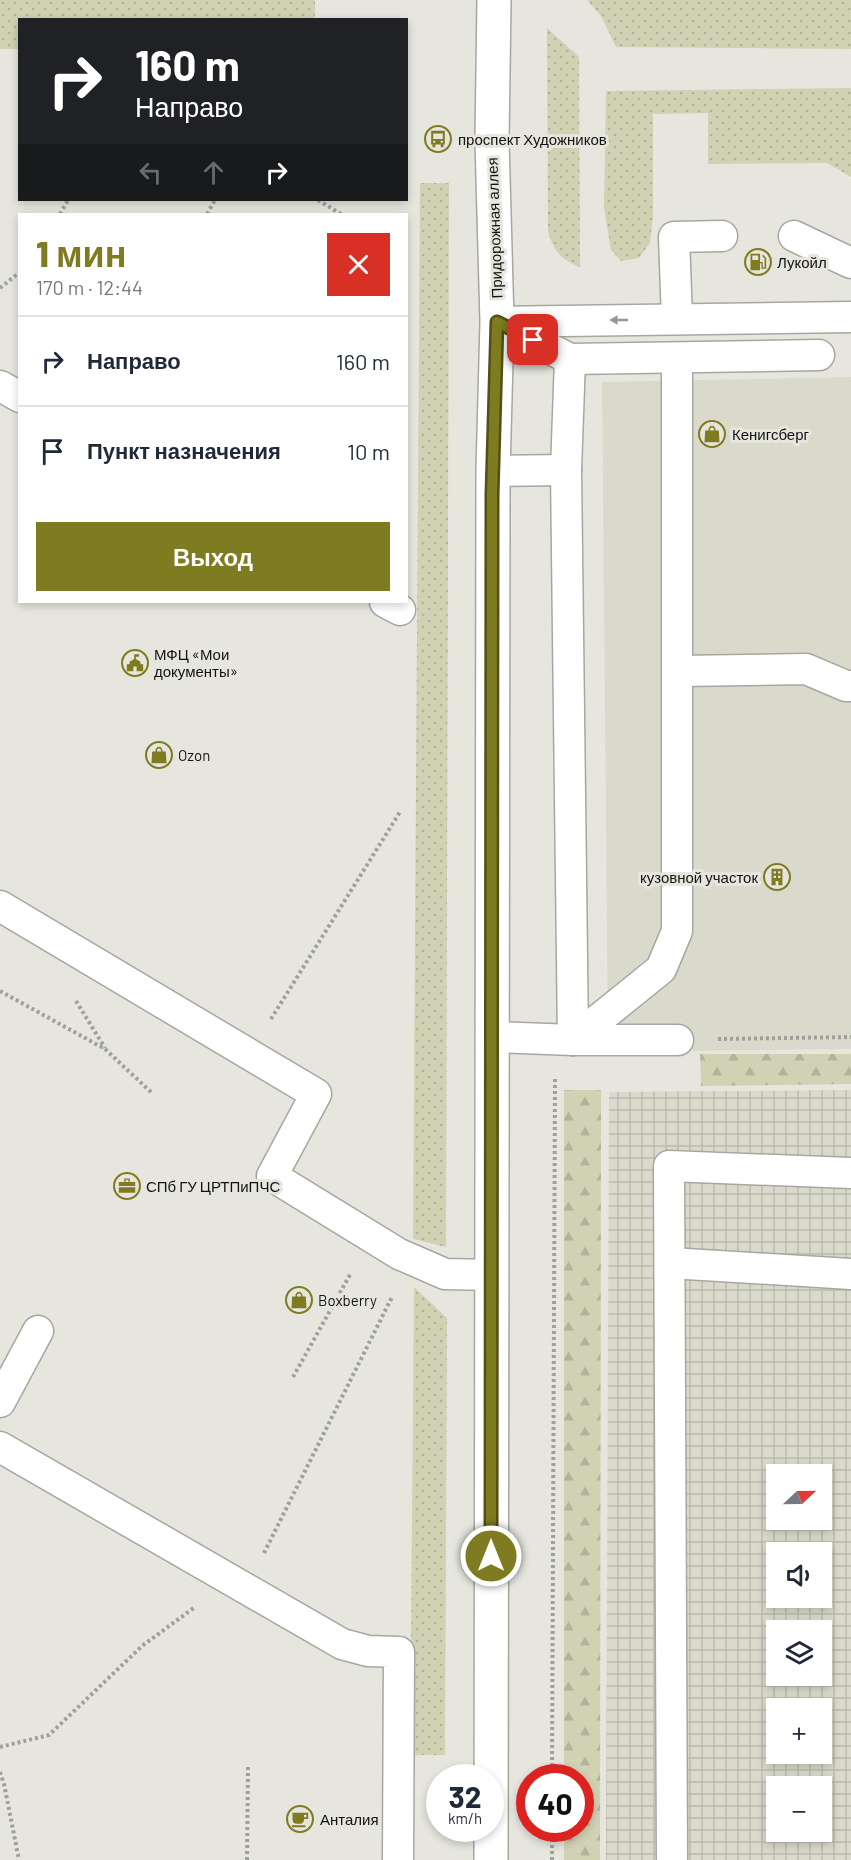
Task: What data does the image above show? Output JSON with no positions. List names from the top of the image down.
{
  "streets": {
    "street": ["Придорожная аллея"]
  },
  "places": {
    "bus stop": ["проспект Художников"],
    "fuel station": ["Лукойл"],
    "shop": ["Кенигсберг", "Ozon", "Boxberry"],
    "public building": ["МФЦ «Мои документы»"],
    "building": ["кузовной участок"],
    "office": ["СПб ГУ ЦРТПиПЧС"],
    "cafe": ["Анталия"]
  },
  "north": "right",
  "page": {
    "turn": ["160 m", "Направо"],
    "heading": ["1 мин", "170 m · 12:44"],
    "list": [
      {
        "name": "Направо",
        "value": "160 m"
      },
      {
        "name": "Пункт назначения",
        "value": "10 m"
      }
    ],
    "buttons": "Выход",
    "map_buttons": ["+", "−"],
    "speed": "32 km/h",
    "limit": "40"
  }
}
